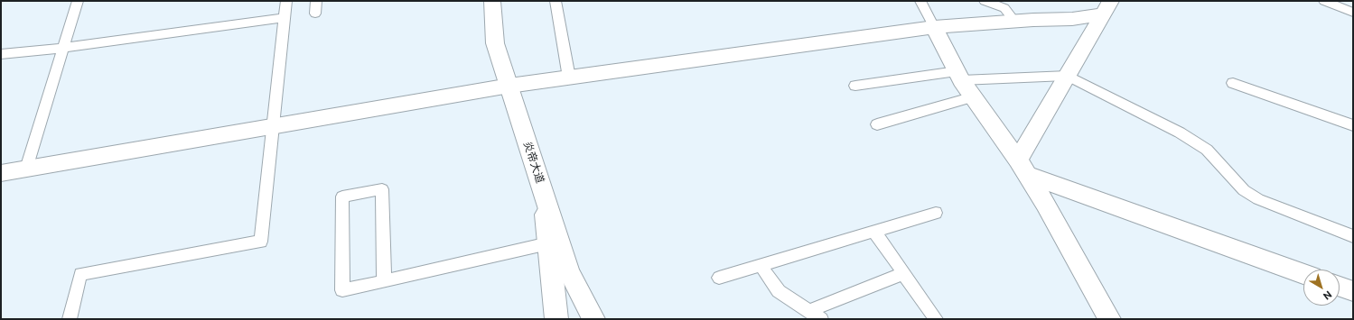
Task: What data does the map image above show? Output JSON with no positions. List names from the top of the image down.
{
  "streets": {
    "street": ["炎帝大道"]
  },
  "north": "bottom right"
}
